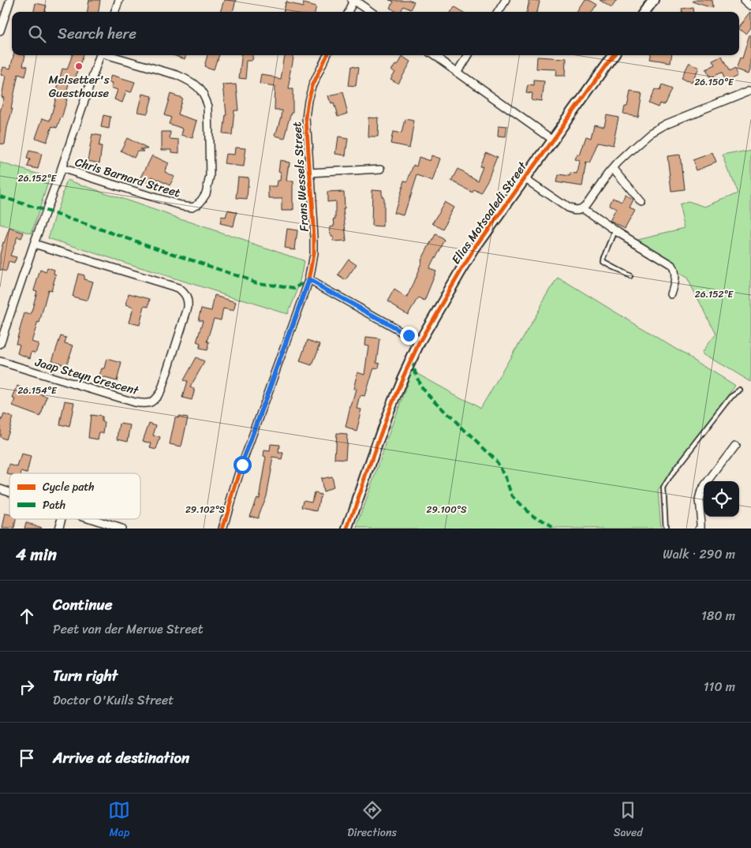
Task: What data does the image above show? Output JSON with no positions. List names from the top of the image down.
{
  "streets": {
    "street": [
      "Frans Wessels Street",
      "Chris Barnard Street",
      "Elias Motsoaledi Street",
      "Jaap Steyn Crescent"
    ]
  },
  "places": ["Melsetter's Guesthouse"],
  "legend": ["Cycle path", "Path"],
  "page": {
    "search": "Search here",
    "heading": ["4 min", "Walk · 290 m"],
    "list": [
      ["Continue", "Peet van der Merwe Street", "180 m"],
      ["Turn right", "Doctor O'Kuils Street", "110 m"],
      "Arrive at destination"
    ],
    "nav": ["Map", "Directions", "Saved"]
  },
  "coordinates": [
    "26.150°E",
    "26.152°E",
    "26.154°E",
    "29.102°S",
    "29.100°S"
  ]
}
